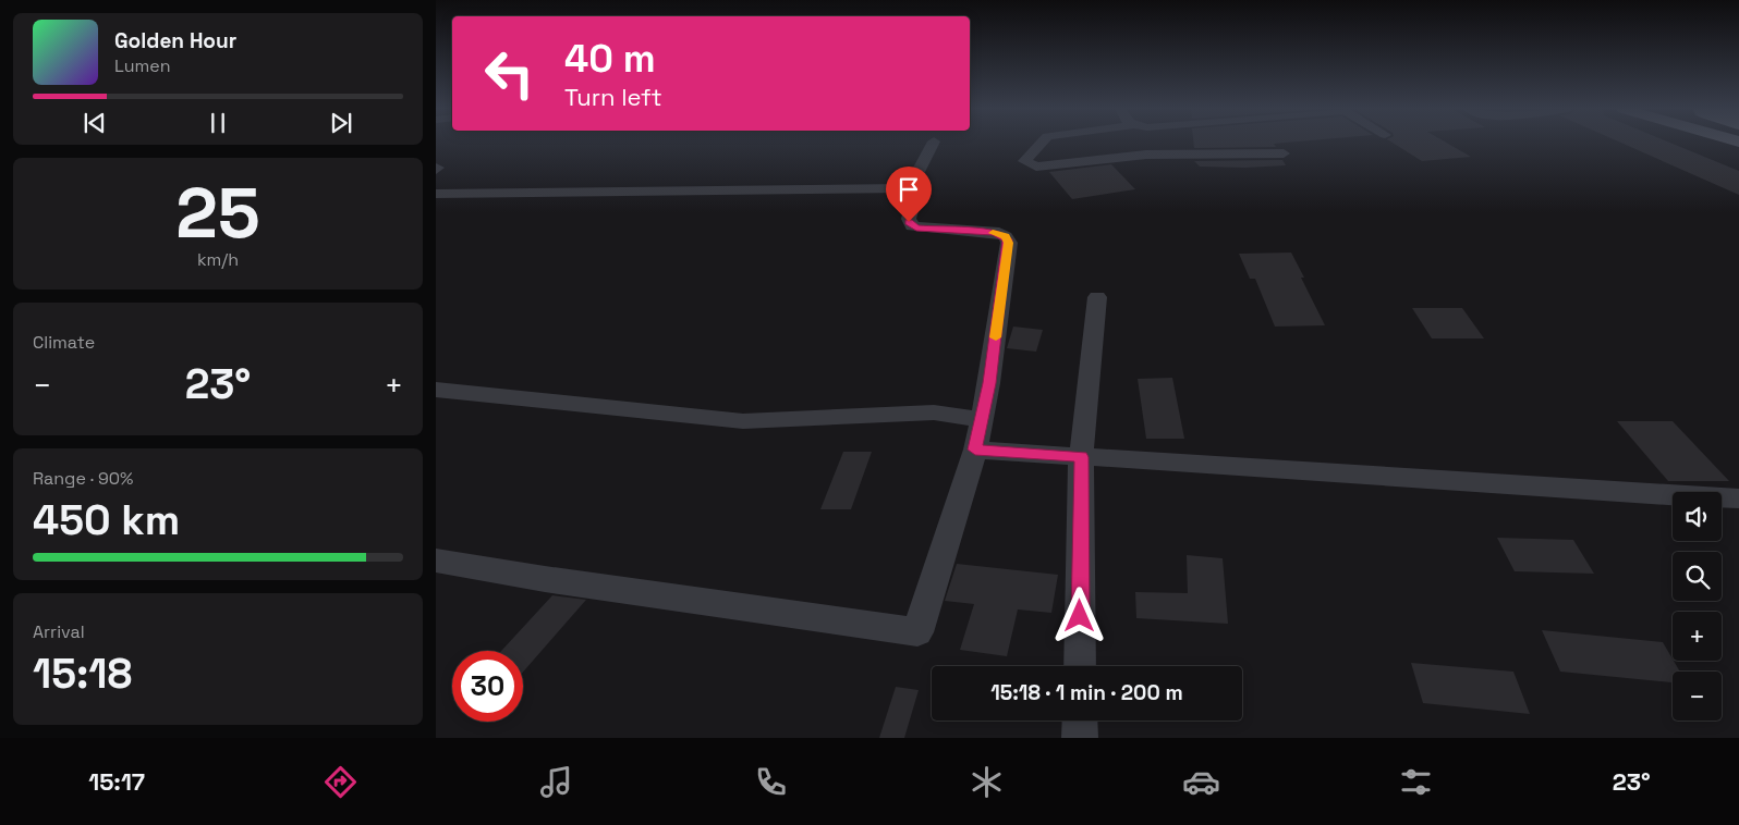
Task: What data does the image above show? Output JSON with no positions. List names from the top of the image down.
{
  "page": {
    "turn": ["40 m", "Turn left"],
    "song": ["Golden Hour", "Lumen"],
    "tile": [
      ["25", "km/h"],
      "Climate",
      ["Range · 90%", "450 km"],
      ["Arrival", "15:18"]
    ],
    "heat": ["−", "23°", "+"],
    "map_buttons": ["+", "−"],
    "limit": "30",
    "trip": "15:18 · 1 min · 200 m",
    "tabs": ["15:17", "23°"]
  }
}
